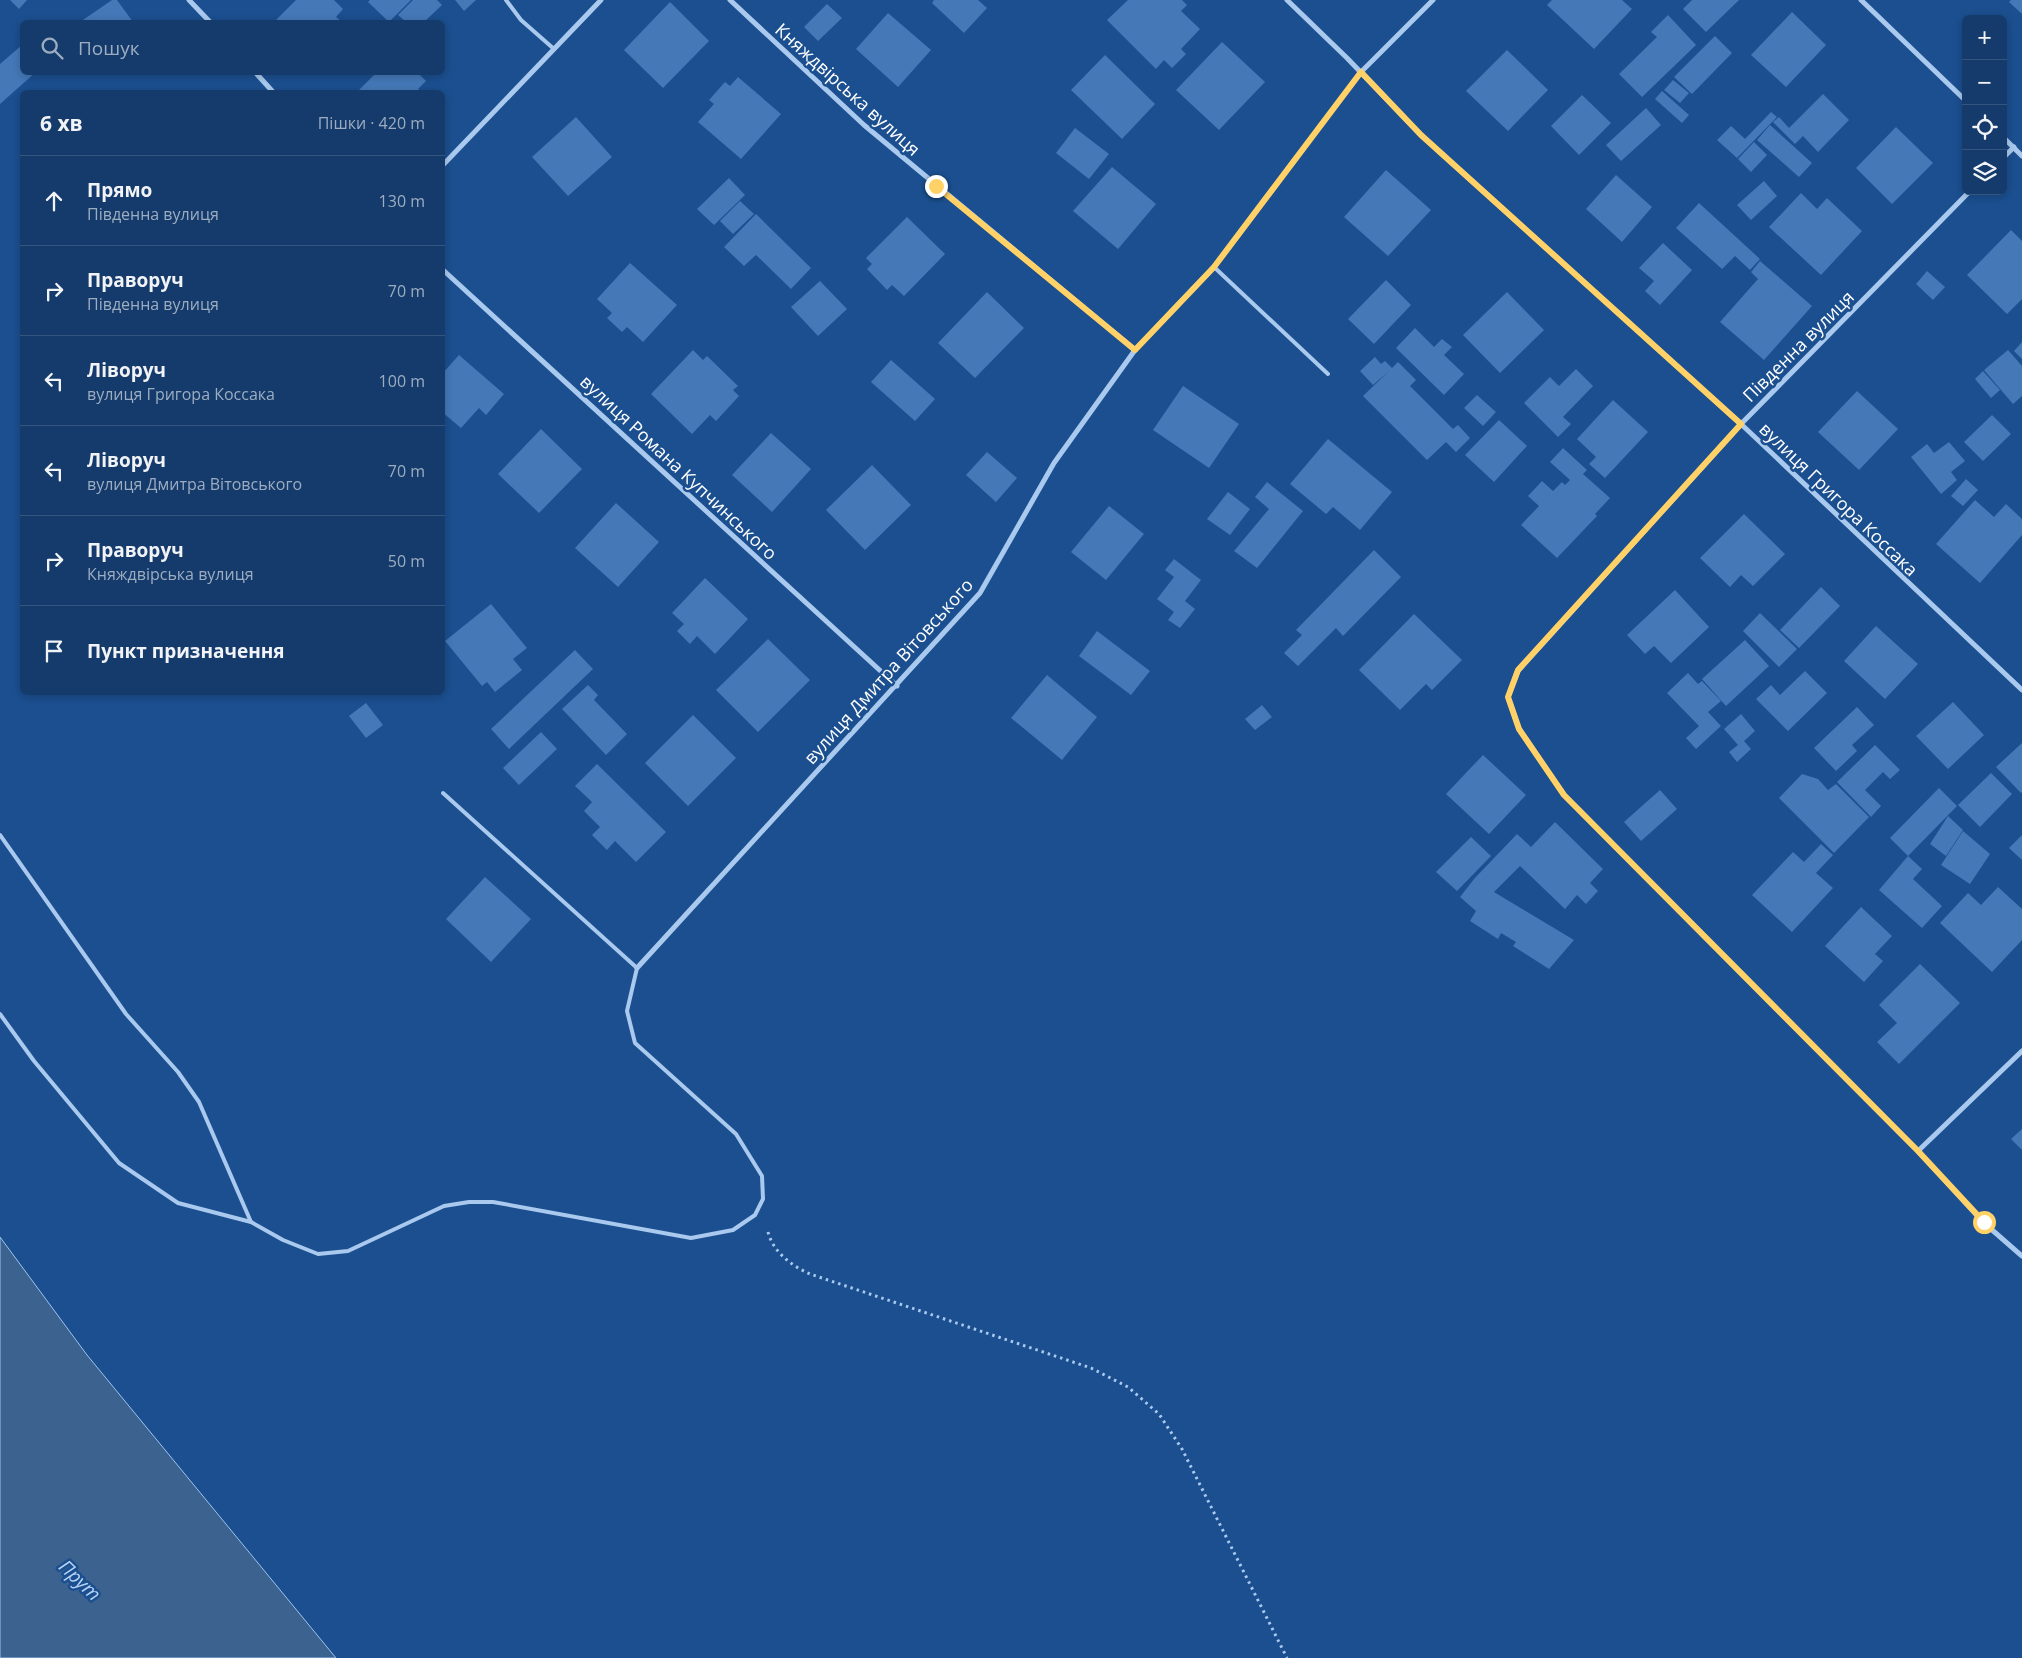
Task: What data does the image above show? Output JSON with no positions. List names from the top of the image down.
{
  "streets": {
    "street": [
      "Княждвірська вулиця",
      "Південна вулиця",
      "вулиця Романа Купчинського",
      "вулиця Григора Коссака",
      "вулиця Дмитра Вітовського"
    ]
  },
  "crossings": [
    ["Княждвірська вулиця", "вулиця Дмитра Вітовського"],
    ["Південна вулиця", "вулиця Григора Коссака"],
    ["вулиця Романа Купчинського", "вулиця Дмитра Вітовського"],
    ["вулиця Григора Коссака", "вулиця Дмитра Вітовського"]
  ],
  "water": ["Прут"],
  "page": {
    "map_buttons": ["+", "−"],
    "search": "Пошук",
    "heading": ["6 хв", "Пішки · 420 m"],
    "list": [
      ["Прямо", "Південна вулиця", "130 m"],
      ["Праворуч", "Південна вулиця", "70 m"],
      ["Ліворуч", "вулиця Григора Коссака", "100 m"],
      ["Ліворуч", "вулиця Дмитра Вітовського", "70 m"],
      ["Праворуч", "Княждвірська вулиця", "50 m"],
      "Пункт призначення"
    ]
  }
}
